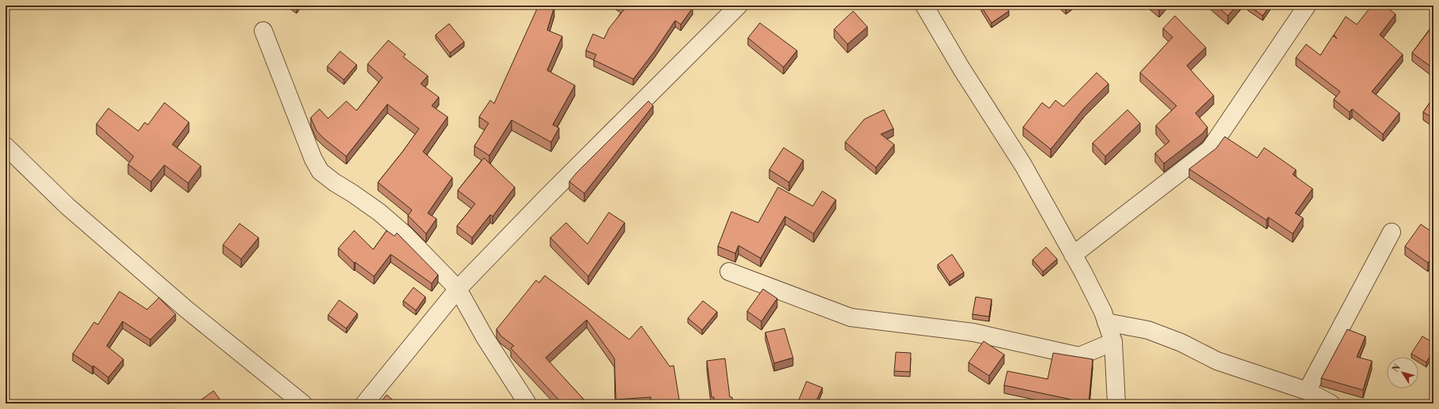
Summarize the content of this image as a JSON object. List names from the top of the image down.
{
  "north": "top left"
}
